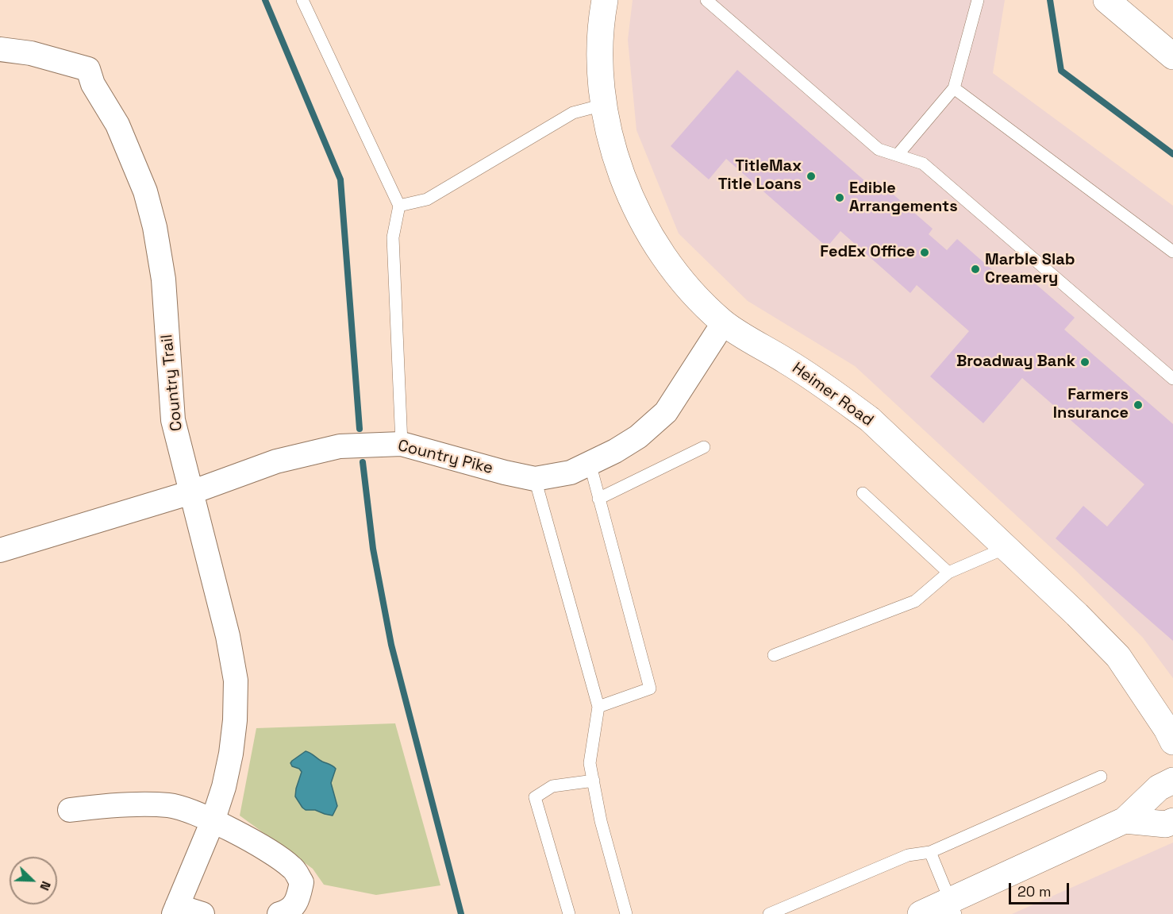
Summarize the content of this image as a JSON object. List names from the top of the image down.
{
  "streets": {
    "street": ["Country Trail", "Heimer Road", "Country Pike"]
  },
  "crossings": [
    ["Country Trail", "Country Pike"],
    ["Heimer Road", "Country Pike"]
  ],
  "places": [
    "TitleMax Title Loans",
    "Edible Arrangements",
    "FedEx Office",
    "Marble Slab Creamery",
    "Broadway Bank",
    "Farmers Insurance"
  ],
  "scale_bar": "20 m",
  "north": "bottom right"
}
